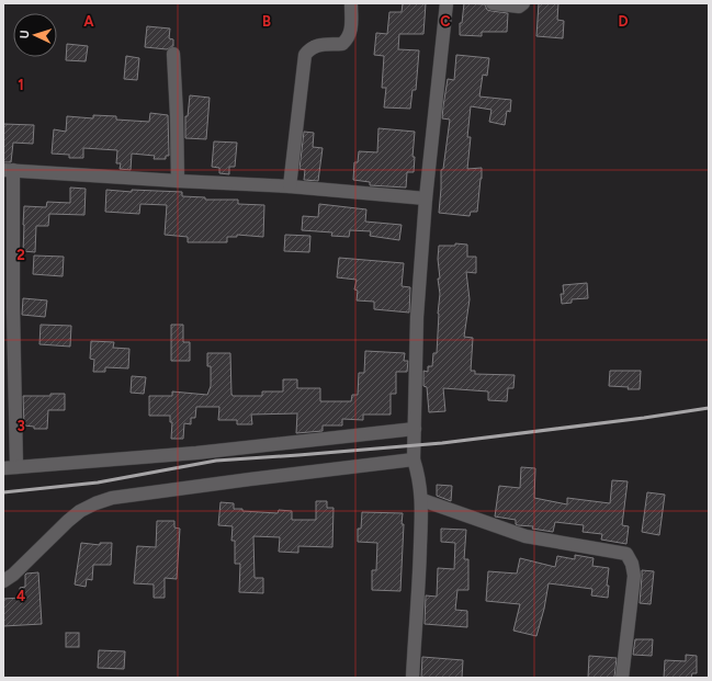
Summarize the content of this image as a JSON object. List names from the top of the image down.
{
  "north": "left",
  "grid": {
    "columns": [
      "A",
      "B",
      "C",
      "D"
    ],
    "rows": [
      "1",
      "2",
      "3",
      "4"
    ]
  }
}
